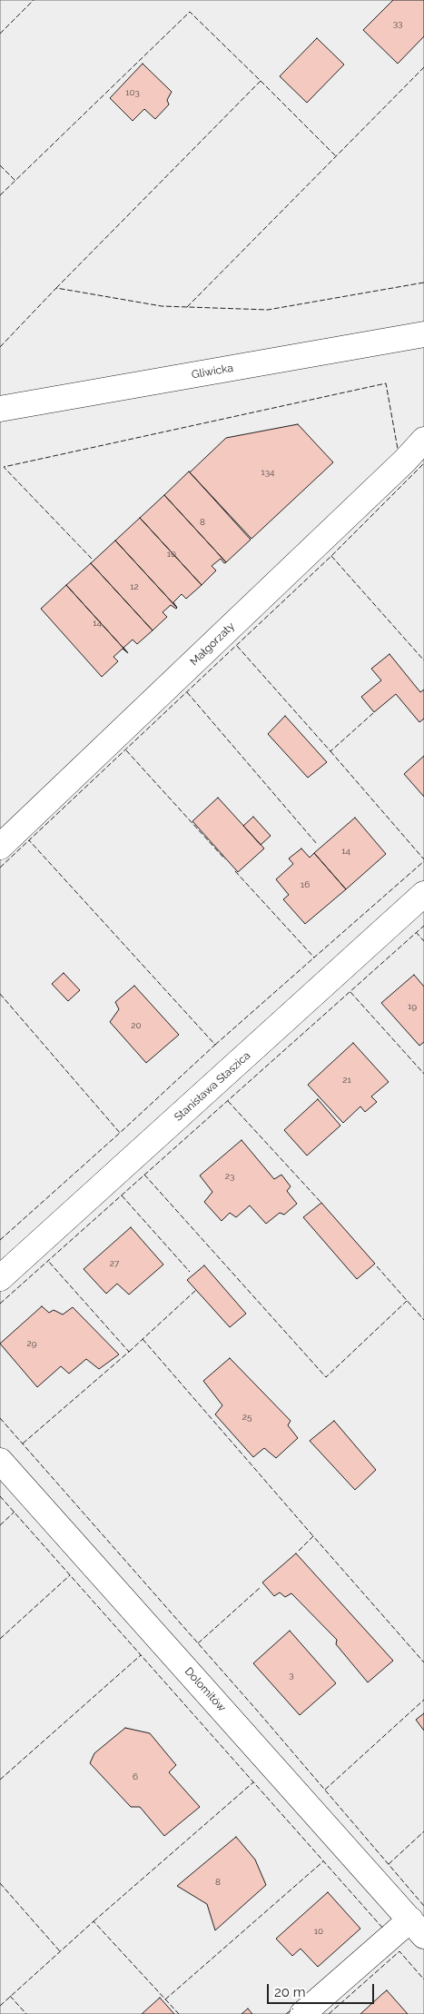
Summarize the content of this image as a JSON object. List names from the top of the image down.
{
  "streets": {
    "street": [
      "Gliwicka",
      "Małgorzaty",
      "Stanisława Staszica",
      "Dolomitów"
    ]
  },
  "house_numbers": [
    "33",
    "103",
    "134",
    "8",
    "10",
    "12",
    "14",
    "14",
    "16",
    "19",
    "20",
    "21",
    "23",
    "27",
    "29",
    "25",
    "3",
    "6",
    "8",
    "10"
  ],
  "scale_bar": "20 m"
}
